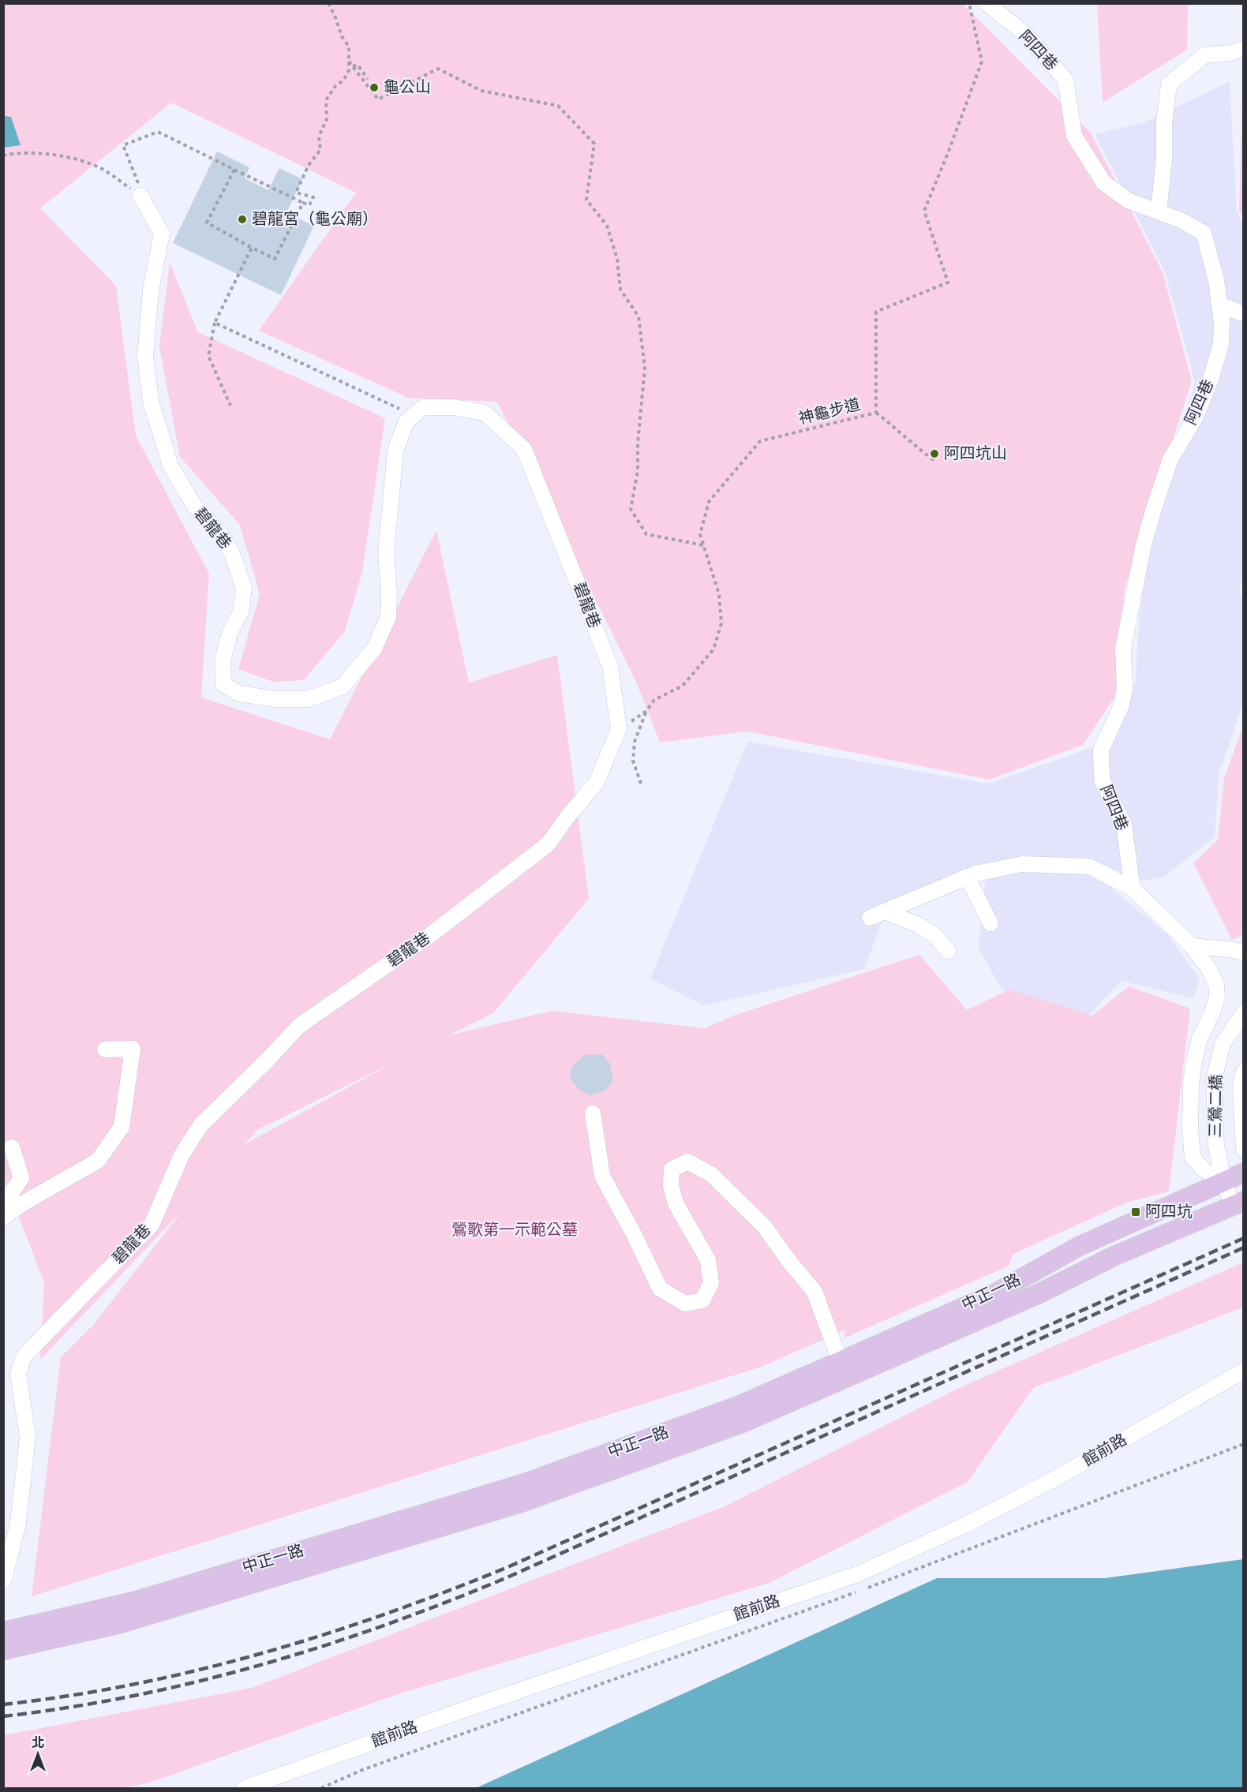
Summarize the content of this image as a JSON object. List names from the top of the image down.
{
  "streets": {
    "main road": ["中正一路"],
    "street": [
      "阿四巷",
      "碧龍巷",
      "三鶯二橋",
      "館前路"
    ],
    "path": ["神龜步道"]
  },
  "crossings": [
    ["神龜步道", "碧龍巷"],
    ["三鶯二橋", "中正一路"]
  ],
  "parks": ["鶯歌第一示範公墓"],
  "places": {
    "other": ["龜公山", "碧龍宮（龜公廟）", "阿四坑山"],
    "transit": ["阿四坑"]
  },
  "north": "top"
}
